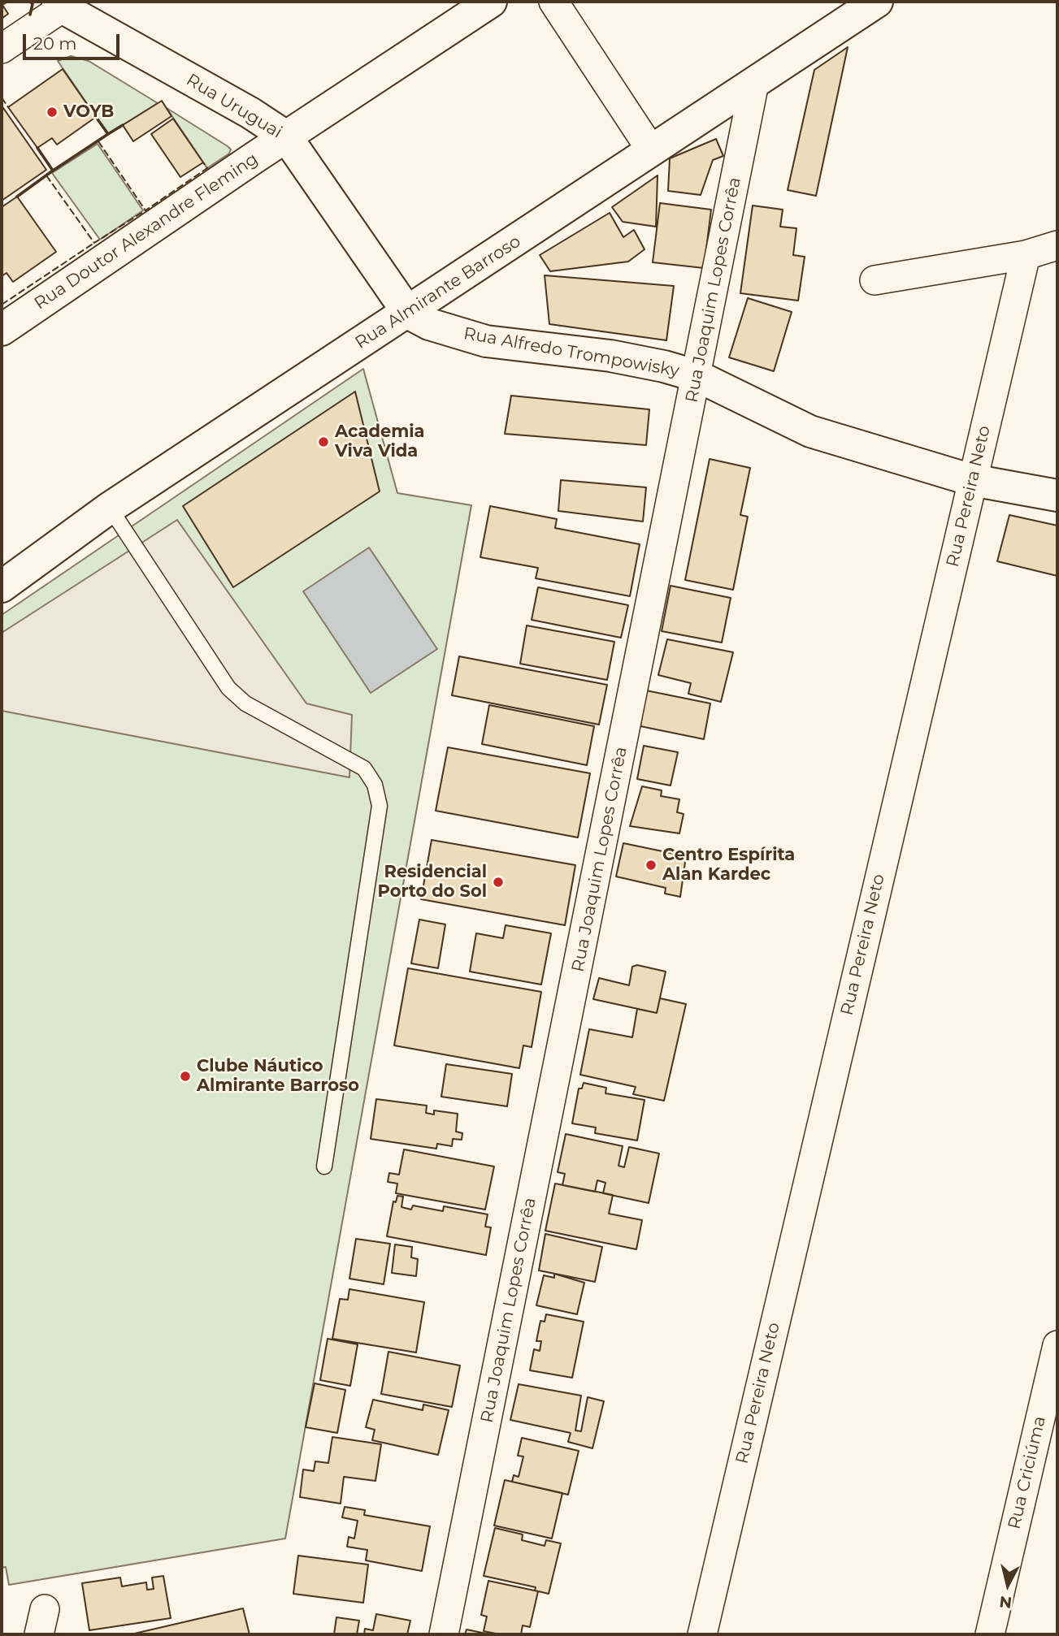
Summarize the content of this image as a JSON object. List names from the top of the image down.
{
  "streets": {
    "street": [
      "Rua Uruguai",
      "Rua Doutor Alexandre Fleming",
      "Rua Joaquim Lopes Corrêa",
      "Rua Almirante Barroso",
      "Rua Alfredo Trompowisky",
      "Rua Pereira Neto",
      "Rua Criciúma"
    ]
  },
  "crossings": [
    ["Rua Uruguai", "Rua Doutor Alexandre Fleming"],
    ["Rua Uruguai", "Rua Almirante Barroso"],
    ["Rua Uruguai", "Rua Alfredo Trompowisky"],
    ["Rua Joaquim Lopes Corrêa", "Rua Almirante Barroso"],
    ["Rua Joaquim Lopes Corrêa", "Rua Alfredo Trompowisky"],
    ["Rua Almirante Barroso", "Rua Alfredo Trompowisky"],
    ["Rua Alfredo Trompowisky", "Rua Pereira Neto"]
  ],
  "places": [
    "VOYB",
    "Academia Viva Vida",
    "Centro Espírita Alan Kardec",
    "Residencial Porto do Sol",
    "Clube Náutico Almirante Barroso"
  ],
  "scale_bar": "20 m",
  "north": "bottom"
}
